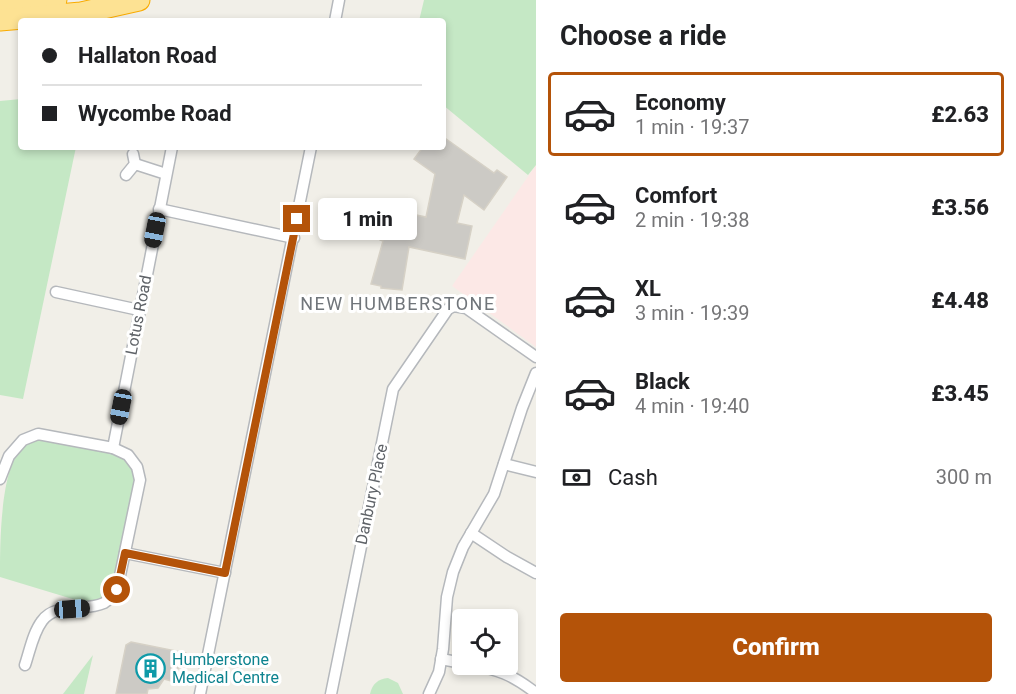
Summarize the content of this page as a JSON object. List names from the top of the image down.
{
  "streets": {
    "street": ["Lotus Road", "Danbury Place"]
  },
  "districts": ["NEW HUMBERSTONE"],
  "places": {
    "building": ["Humberstone Medical Centre"]
  },
  "page": {
    "heading": "Choose a ride",
    "banner": ["Hallaton Road", "Wycombe Road"],
    "list": [
      {
        "name": "Economy",
        "note": "1 min · 19:37",
        "value": "£2.63"
      },
      {
        "name": "Comfort",
        "note": "2 min · 19:38",
        "value": "£3.56"
      },
      {
        "name": "XL",
        "note": "3 min · 19:39",
        "value": "£4.48"
      },
      {
        "name": "Black",
        "note": "4 min · 19:40",
        "value": "£3.45"
      }
    ],
    "bubble": "1 min",
    "pay": ["Cash", "300 m"],
    "buttons": "Confirm"
  }
}
